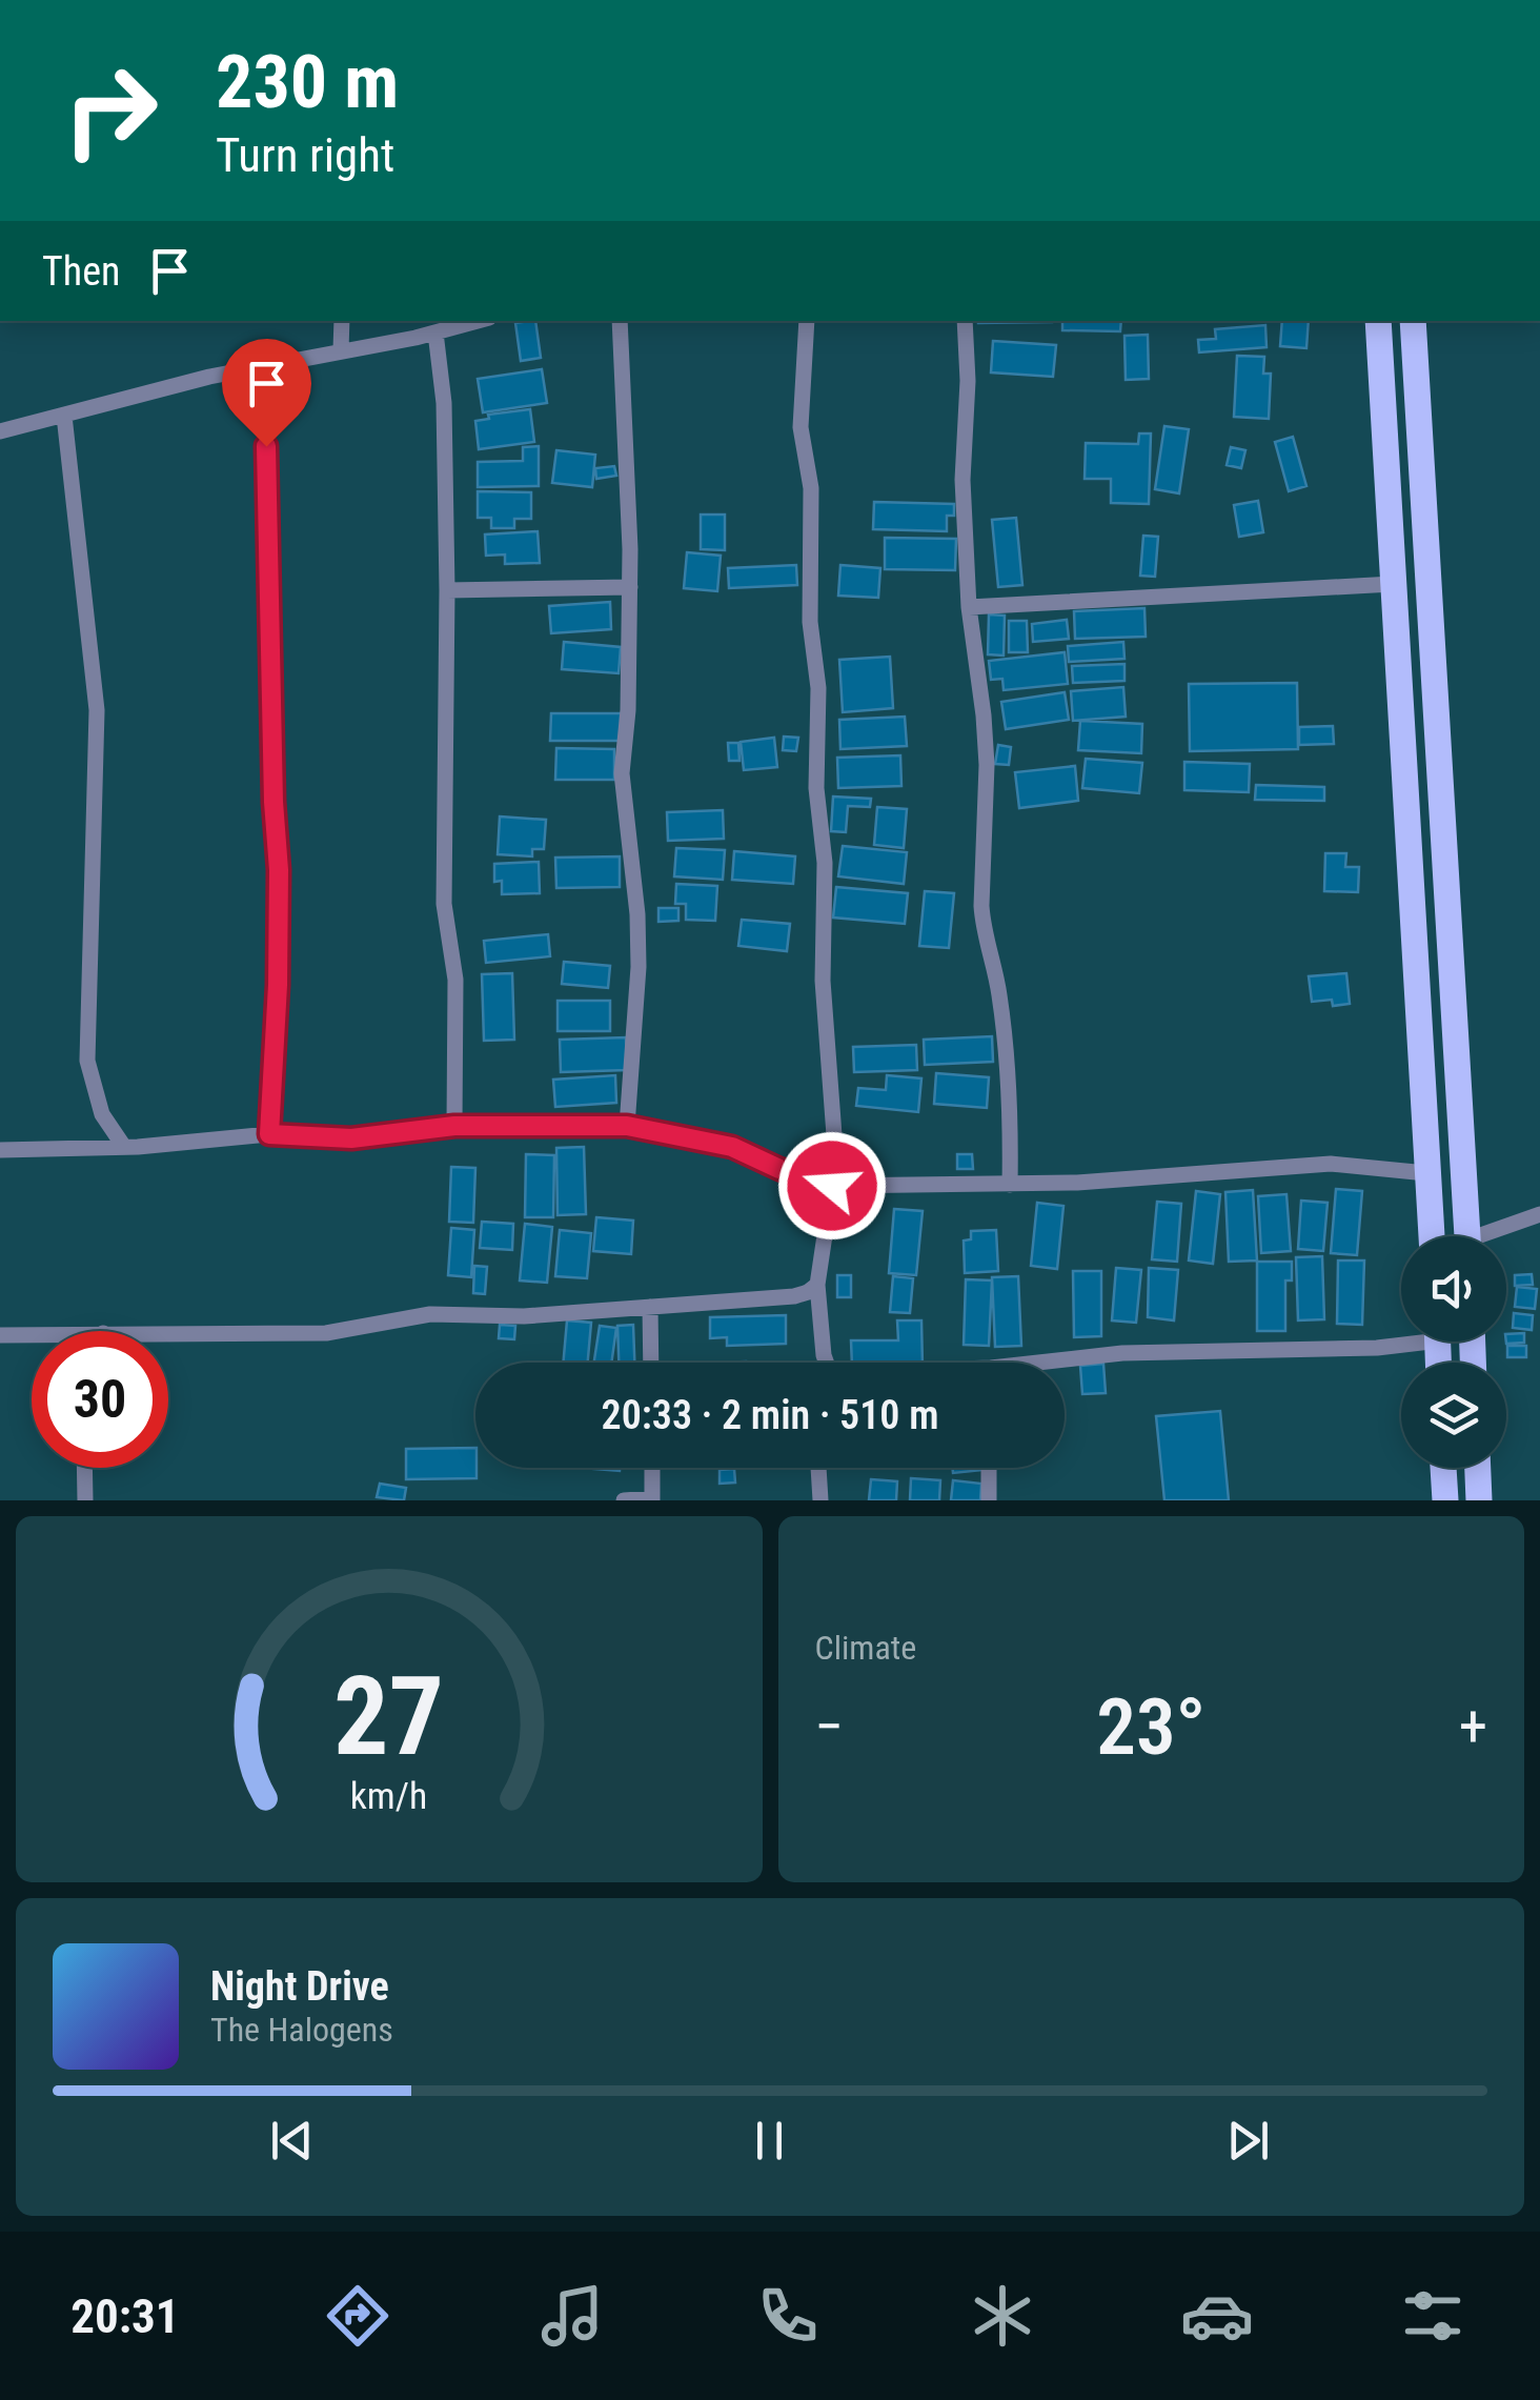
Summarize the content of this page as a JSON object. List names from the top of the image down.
{
  "page": {
    "turn": ["230 m", "Turn right"],
    "then": "Then",
    "limit": "30",
    "trip": "20:33 · 2 min · 510 m",
    "tile": "Climate",
    "heat": ["−", "23°", "+"],
    "song": ["Night Drive", "The Halogens"],
    "tabs": "20:31",
    "gauge": ["27", "km/h"]
  }
}
